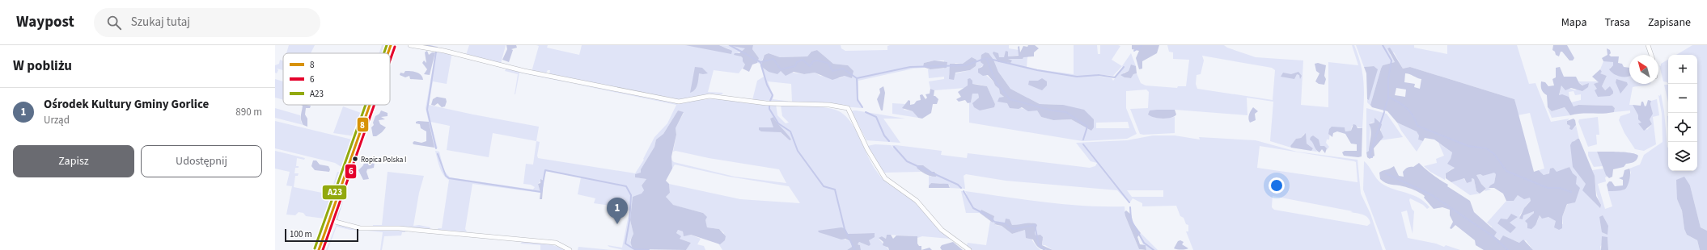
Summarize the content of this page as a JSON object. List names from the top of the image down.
{
  "places": ["Ropica Polska I"],
  "lines": ["transit line 8", "transit line A23", "transit line 6"],
  "legend": ["8", "6", "A23"],
  "scale_bar": "100 m",
  "north": "top left",
  "page": {
    "header": "Waypost",
    "search": "Szukaj tutaj",
    "nav": ["Mapa", "Trasa", "Zapisane"],
    "heading": "W pobliżu",
    "map_buttons": ["+", "−"],
    "list": [
      {
        "mark": "1",
        "name": "Ośrodek Kultury Gminy Gorlice",
        "note": "Urząd",
        "value": "890 m"
      }
    ],
    "buttons": ["Zapisz", "Udostępnij"],
    "pins": "1",
    "scale": "100 m"
  }
}
